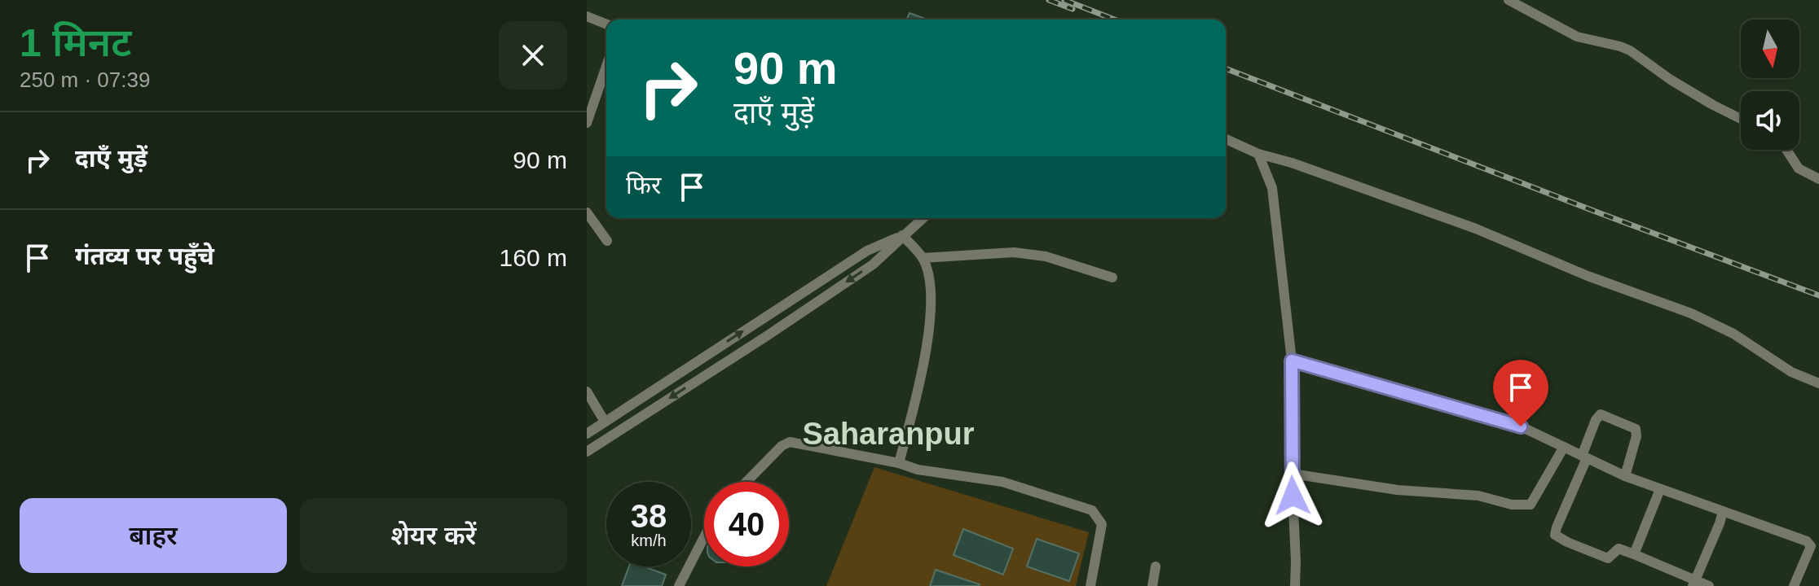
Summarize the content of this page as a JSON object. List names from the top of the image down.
{
  "districts": ["Saharanpur"],
  "north": "bottom",
  "page": {
    "heading": ["1 मिनट", "250 m · 07:39"],
    "turn": ["90 m", "दाएँ मुड़ें"],
    "list": [
      {
        "name": "दाएँ मुड़ें",
        "value": "90 m"
      },
      {
        "name": "गंतव्य पर पहुँचे",
        "value": "160 m"
      }
    ],
    "then": "फिर",
    "speed": "38 km/h",
    "limit": "40",
    "buttons": ["बाहर", "शेयर करें"]
  }
}
